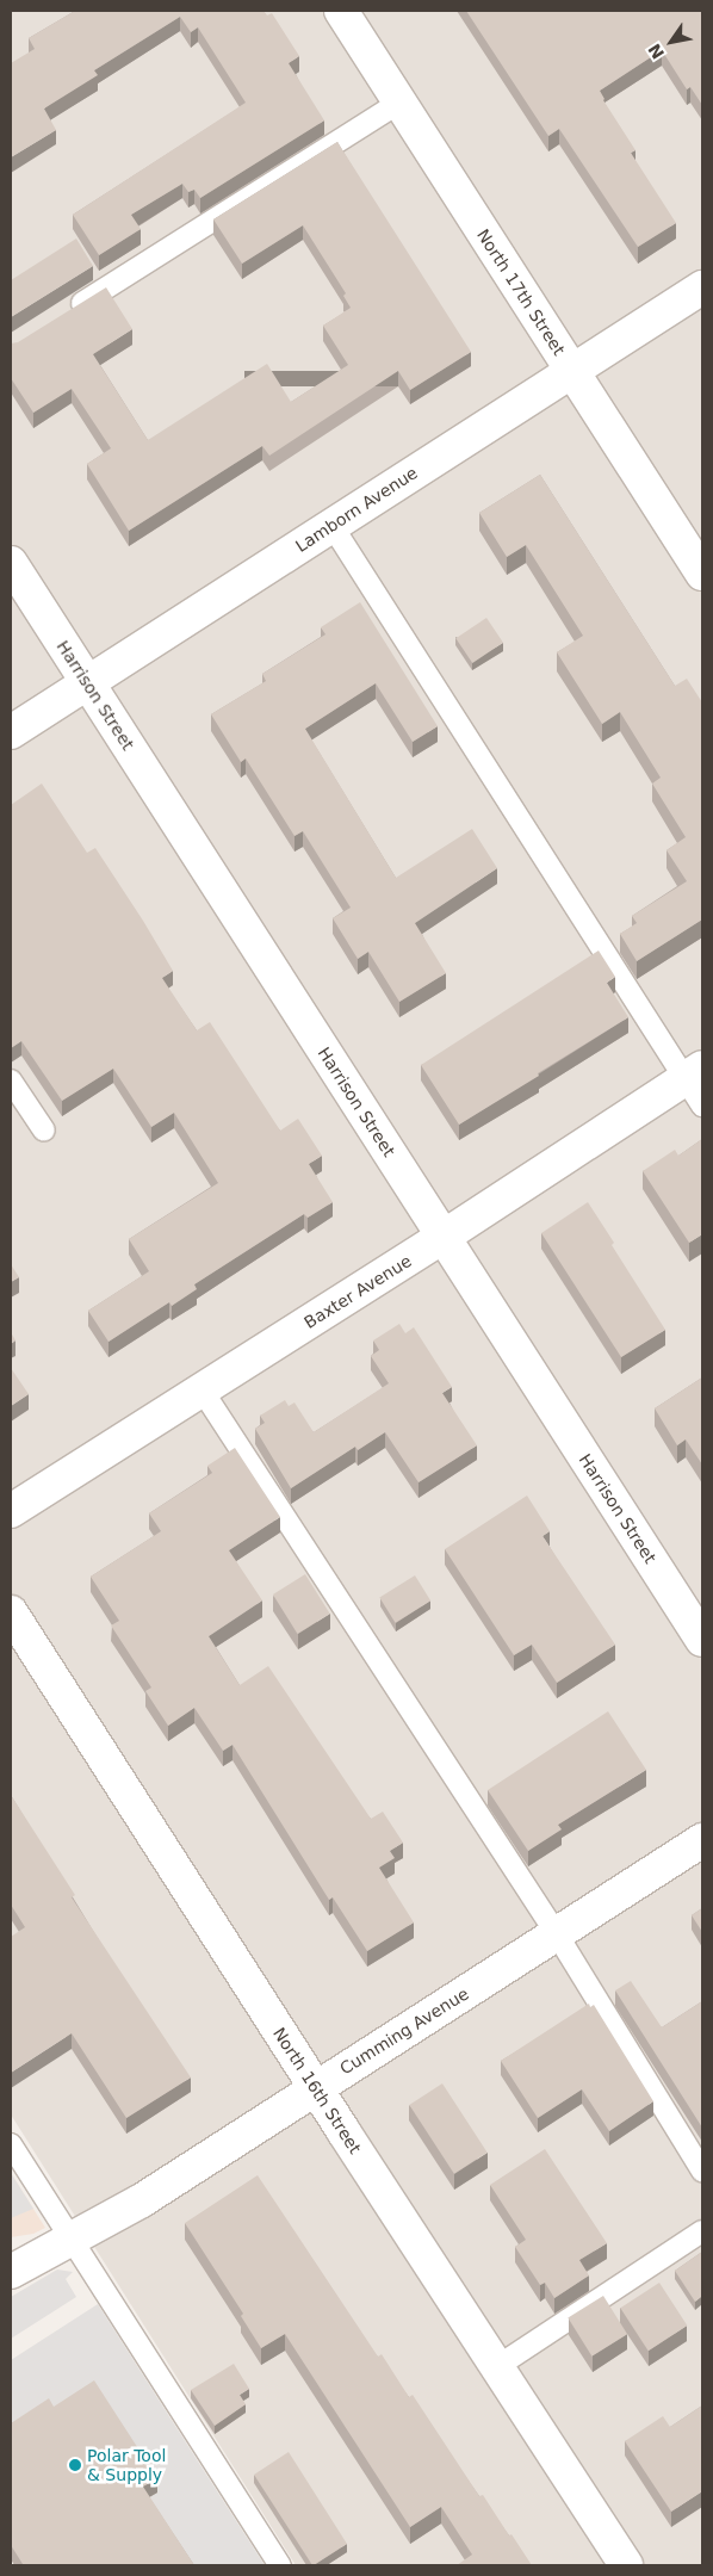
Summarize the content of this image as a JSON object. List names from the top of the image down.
{
  "streets": {
    "street": [
      "North 17th Street",
      "Lamborn Avenue",
      "Harrison Street",
      "Baxter Avenue",
      "Cumming Avenue",
      "North 16th Street"
    ]
  },
  "crossings": [
    ["North 17th Street", "Lamborn Avenue"],
    ["Lamborn Avenue", "Harrison Street"],
    ["Harrison Street", "Baxter Avenue"],
    ["Cumming Avenue", "North 16th Street"]
  ],
  "places": ["Polar Tool & Supply"],
  "north": "bottom left"
}
